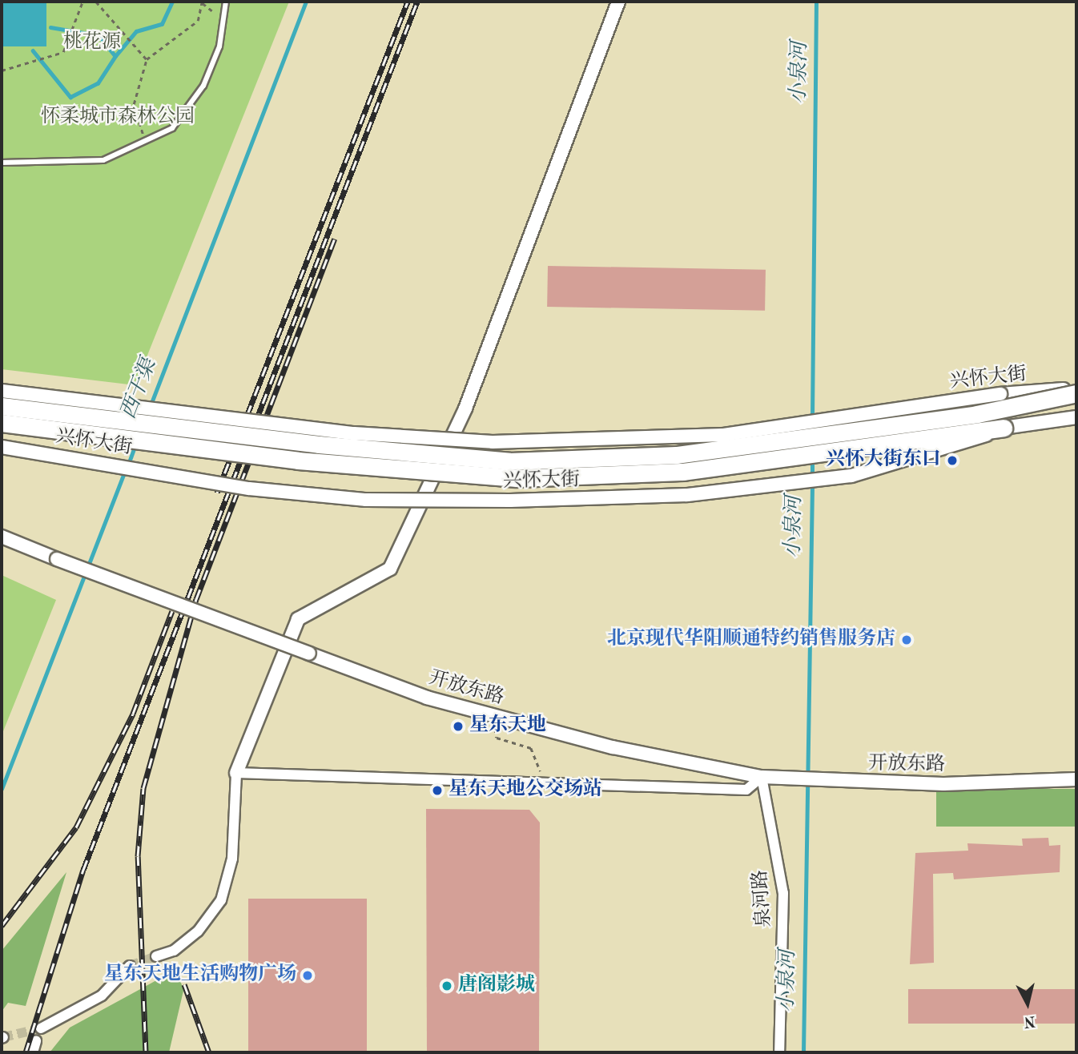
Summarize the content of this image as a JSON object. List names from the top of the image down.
{
  "streets": {
    "main road": ["兴怀大街", "开放东路"],
    "street": ["泉河路"]
  },
  "crossings": [
    ["开放东路", "泉河路"]
  ],
  "water": ["小泉河", "西干渠"],
  "parks": ["桃花源", "怀柔城市森林公园"],
  "places": [
    "兴怀大街东口",
    "北京现代华阳顺通特约销售服务店",
    "星东天地",
    "星东天地公交场站",
    "星东天地生活购物广场",
    "唐阁影城"
  ],
  "north": "bottom"
}
